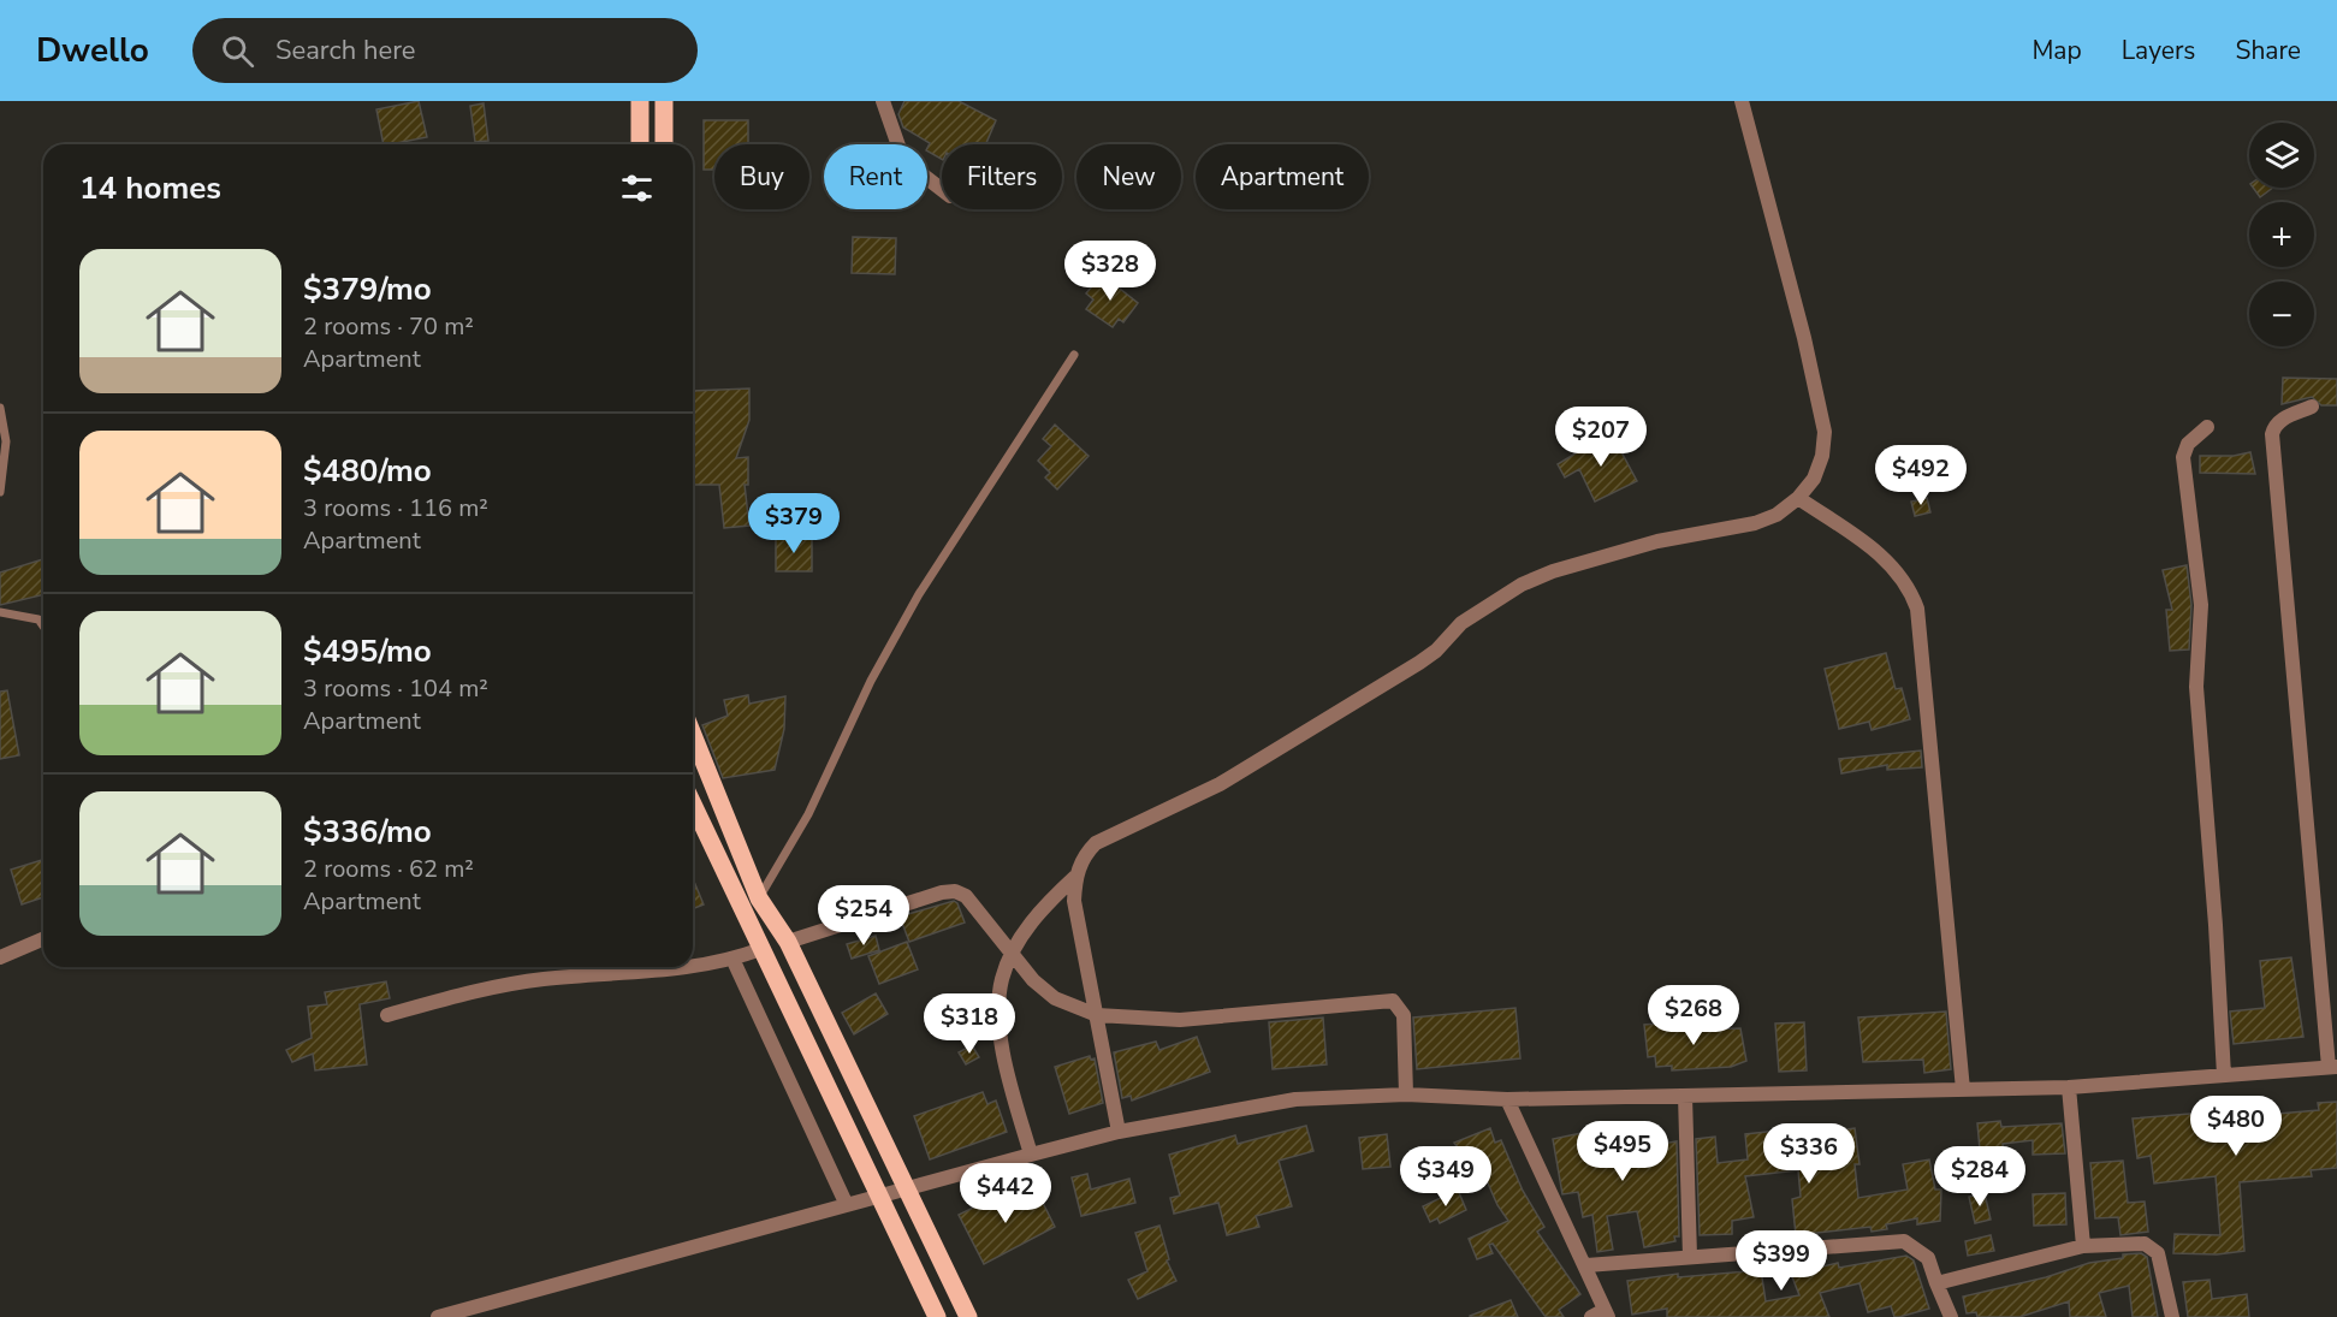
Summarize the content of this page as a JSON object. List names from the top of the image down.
{
  "page": {
    "header": "Dwello",
    "search": "Search here",
    "nav": ["Map", "Layers", "Share"],
    "map_buttons": ["+", "−"],
    "chip": [
      "Buy",
      "Rent",
      "Filters",
      "New",
      "Apartment"
    ],
    "heading": "14 homes",
    "list": [
      {
        "name": "$379/mo",
        "note": "2 rooms · 70 m² · Apartment"
      },
      {
        "name": "$480/mo",
        "note": "3 rooms · 116 m² · Apartment"
      },
      {
        "name": "$495/mo",
        "note": "3 rooms · 104 m² · Apartment"
      },
      {
        "name": "$336/mo",
        "note": "2 rooms · 62 m² · Apartment"
      }
    ],
    "price": [
      "$328",
      "$207",
      "$492",
      "$379",
      "$254",
      "$268",
      "$318",
      "$480",
      "$495",
      "$336",
      "$349",
      "$284",
      "$442",
      "$399"
    ]
  }
}
